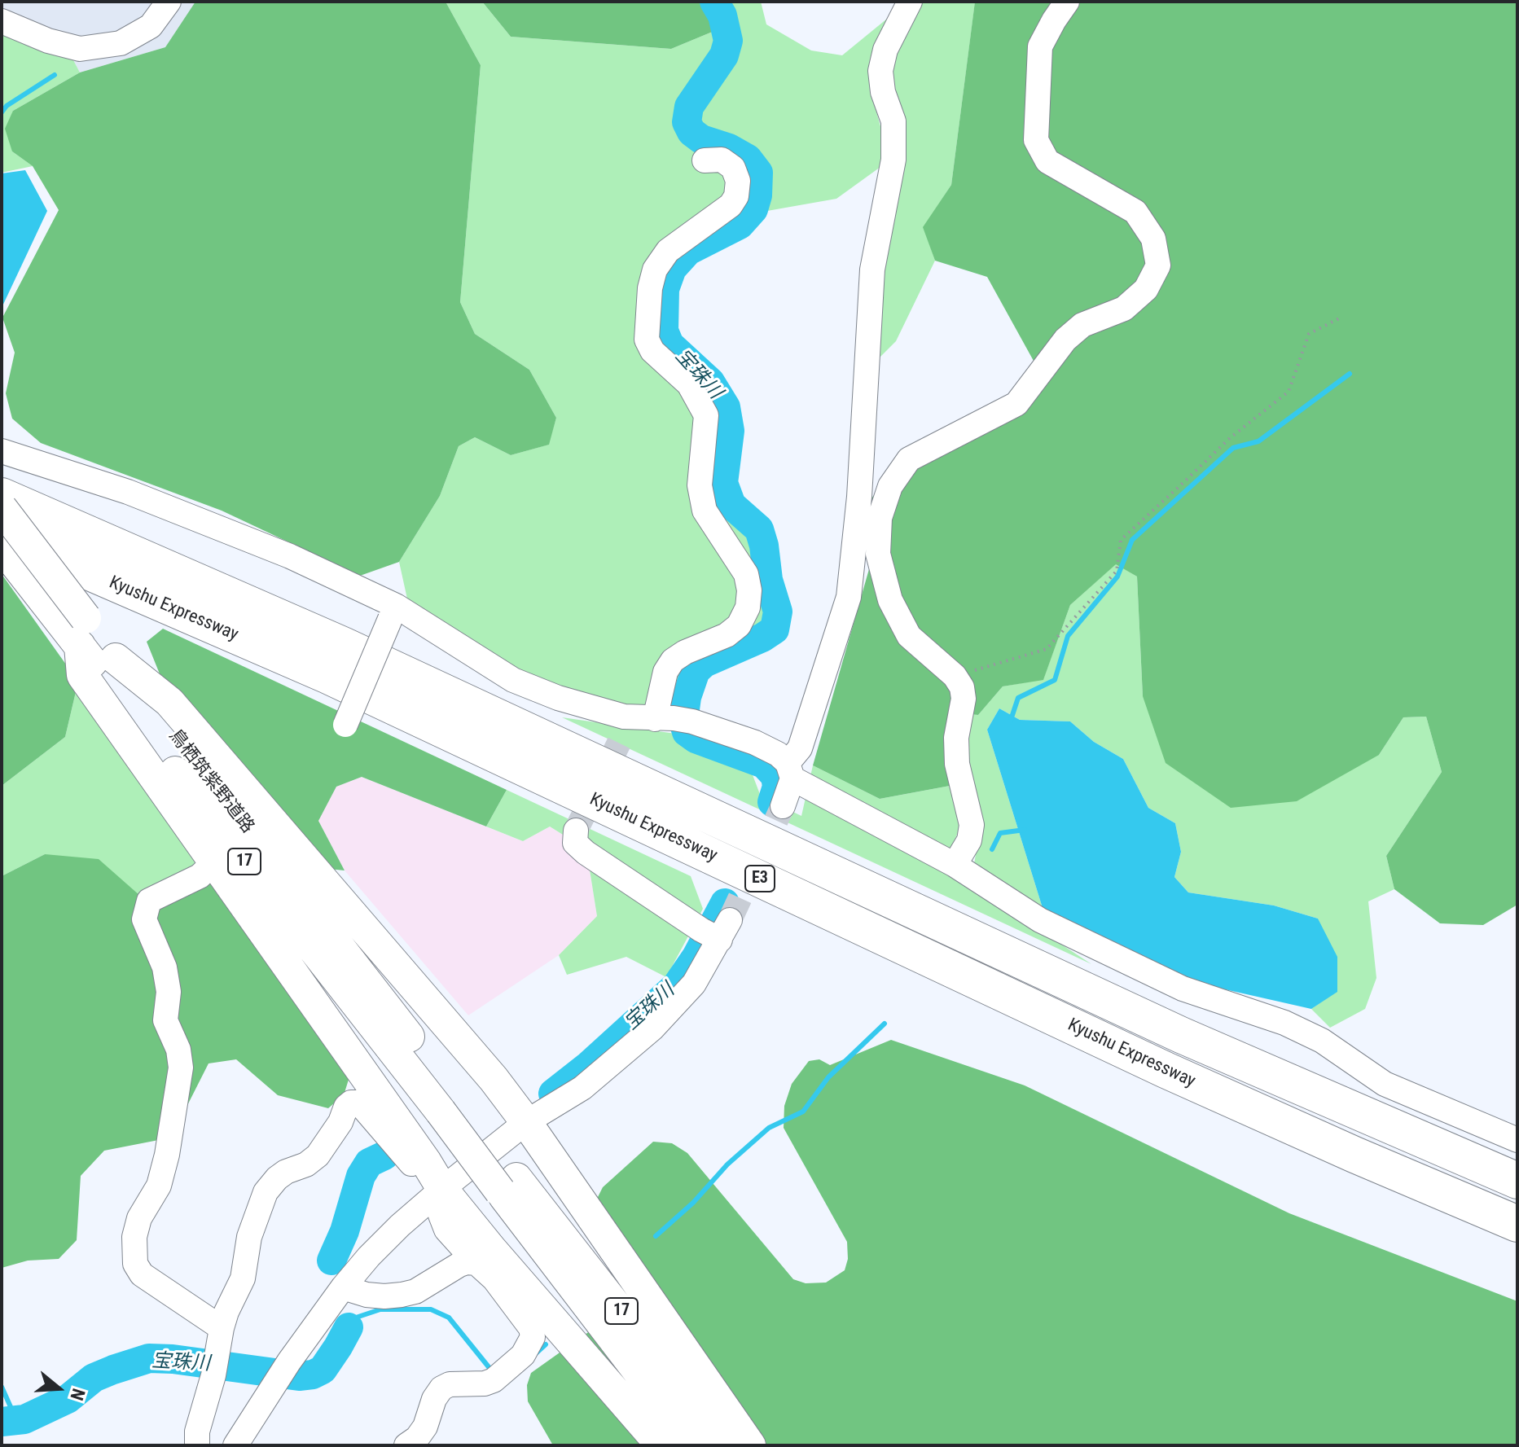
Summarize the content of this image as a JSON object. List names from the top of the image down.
{
  "streets": {
    "highway": ["Kyushu Expressway", "E3"],
    "main road": ["鳥栖筑紫野道路", "17"]
  },
  "crossings": [
    ["鳥栖筑紫野道路", "17"]
  ],
  "water": ["宝珠川"],
  "north": "right"
}
